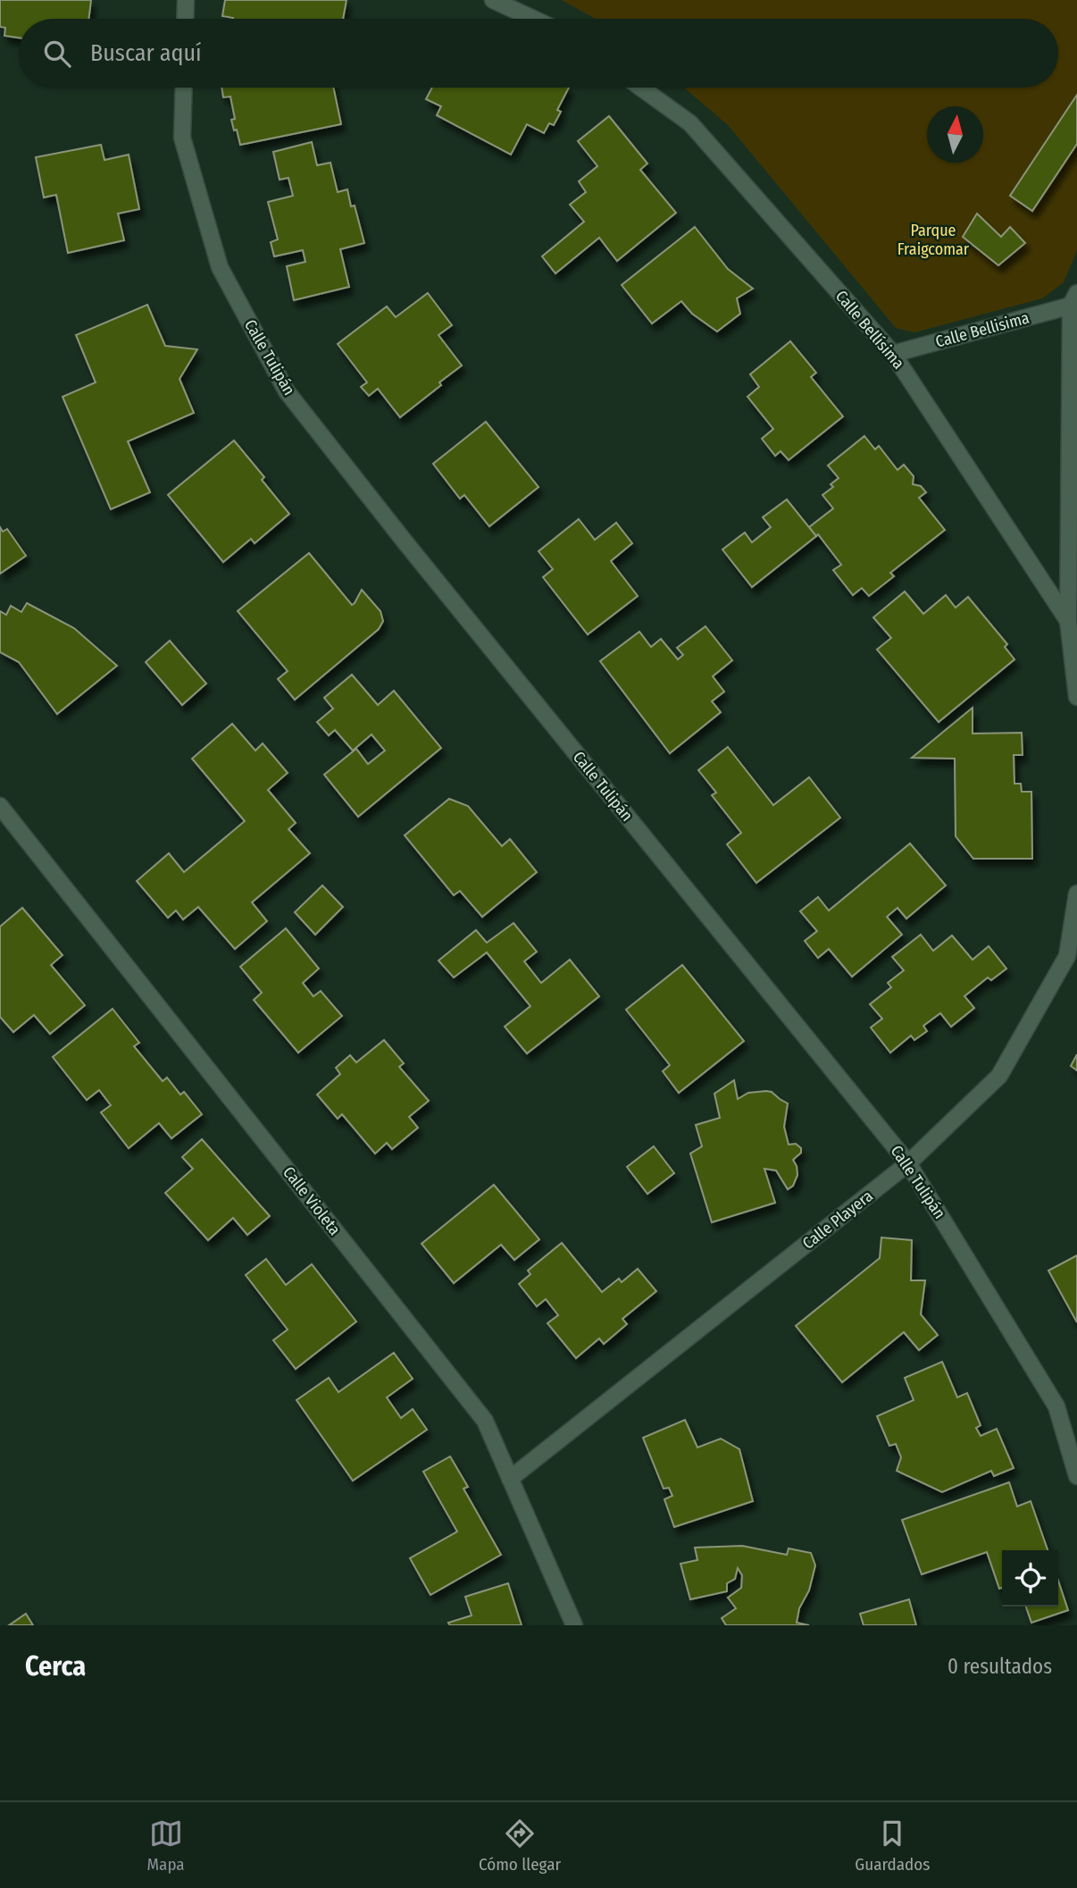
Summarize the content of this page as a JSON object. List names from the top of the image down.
{
  "streets": {
    "street": [
      "Calle Bellísima",
      "Calle Bellisima",
      "Calle Tulipán",
      "Calle Violeta",
      "Calle Playera"
    ]
  },
  "crossings": [
    ["Calle Bellísima", "Calle Bellisima"],
    ["Calle Tulipán", "Calle Playera"],
    ["Calle Violeta", "Calle Playera"]
  ],
  "parks": ["Parque Fraigcomar"],
  "north": "top",
  "page": {
    "search": "Buscar aquí",
    "heading": ["Cerca", "0 resultados"],
    "nav": ["Mapa", "Cómo llegar", "Guardados"]
  }
}
